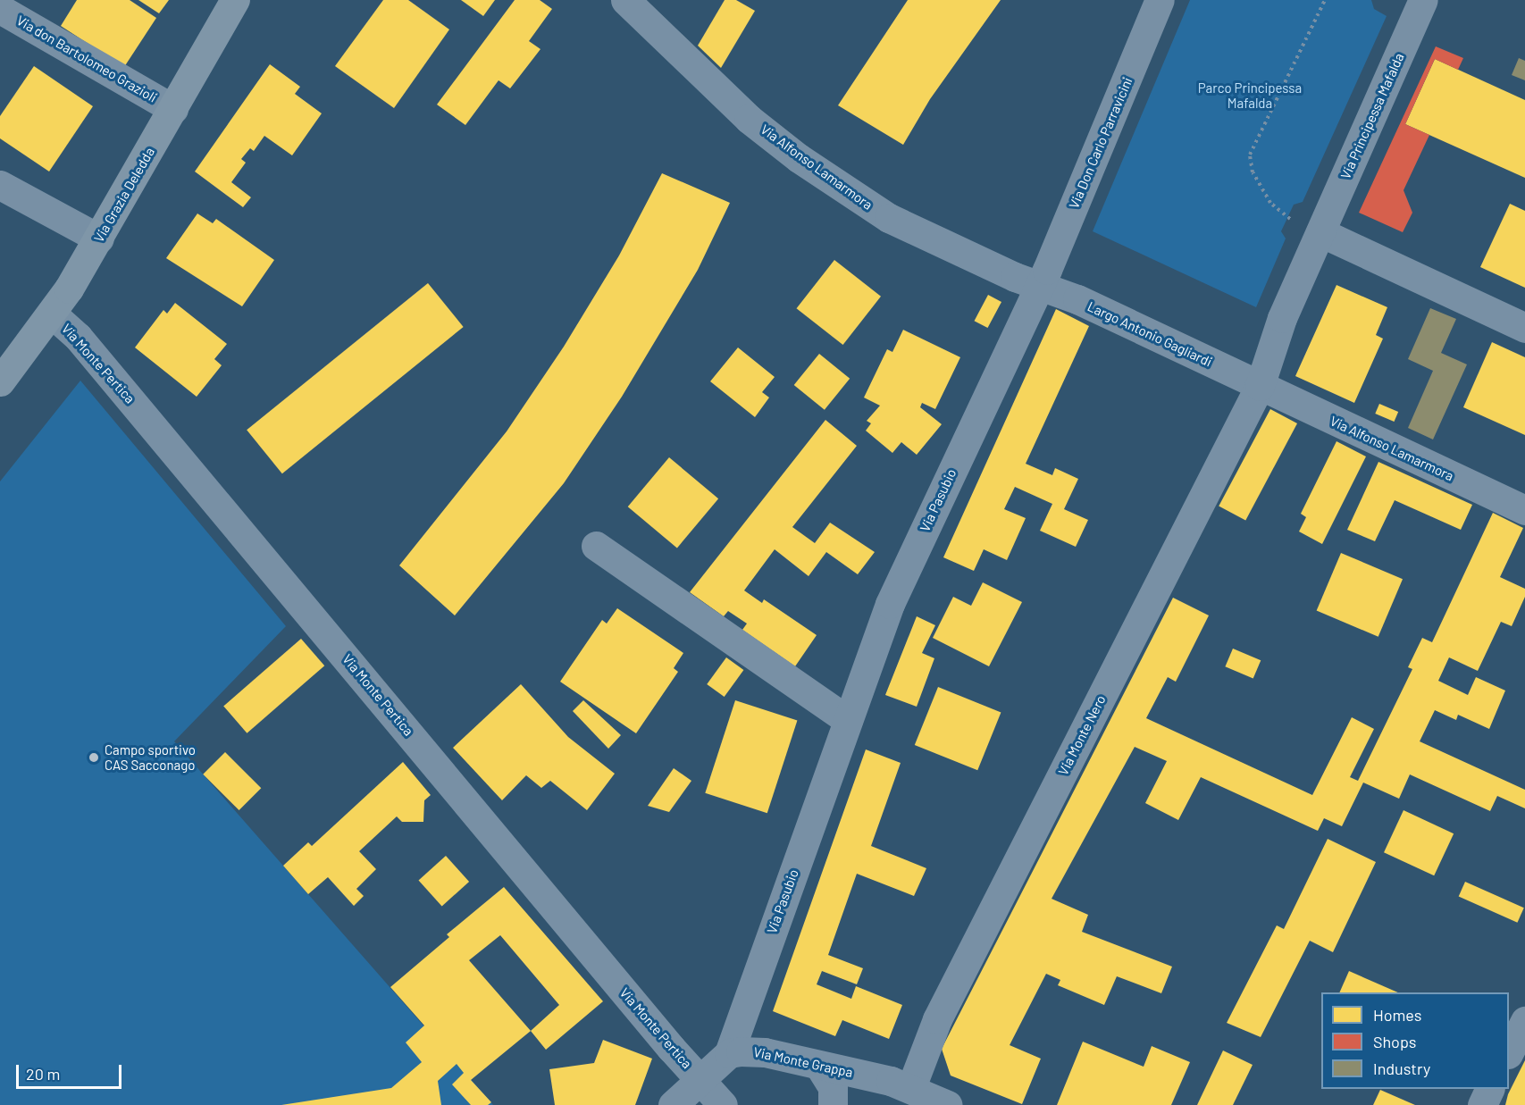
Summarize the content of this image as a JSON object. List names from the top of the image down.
{
  "streets": {
    "main road": ["Via Grazia Deledda"],
    "street": [
      "Via don Bartolomeo Grazioli",
      "Via Principessa Mafalda",
      "Via Don Carlo Parravicini",
      "Via Alfonso Lamarmora",
      "Largo Antonio Gagliardi",
      "Via Monte Pertica",
      "Via Pasubio",
      "Via Monte Nero",
      "Via Monte Grappa"
    ]
  },
  "crossings": [
    ["Via don Bartolomeo Grazioli", "Via Grazia Deledda"],
    ["Via Principessa Mafalda", "Via Alfonso Lamarmora"],
    ["Via Principessa Mafalda", "Largo Antonio Gagliardi"],
    ["Via Principessa Mafalda", "Via Monte Nero"],
    ["Via Don Carlo Parravicini", "Via Alfonso Lamarmora"],
    ["Via Don Carlo Parravicini", "Largo Antonio Gagliardi"],
    ["Via Don Carlo Parravicini", "Via Pasubio"],
    ["Via Alfonso Lamarmora", "Largo Antonio Gagliardi"],
    ["Via Alfonso Lamarmora", "Via Pasubio"],
    ["Via Alfonso Lamarmora", "Via Monte Nero"],
    ["Via Grazia Deledda", "Via Monte Pertica"],
    ["Largo Antonio Gagliardi", "Via Pasubio"],
    ["Largo Antonio Gagliardi", "Via Monte Nero"],
    ["Via Pasubio", "Via Monte Grappa"],
    ["Via Monte Nero", "Via Monte Grappa"]
  ],
  "parks": ["Parco Principessa Mafalda"],
  "places": ["Campo sportivo CAS Sacconago"],
  "legend": ["Homes", "Shops", "Industry"],
  "scale_bar": "20 m"
}
